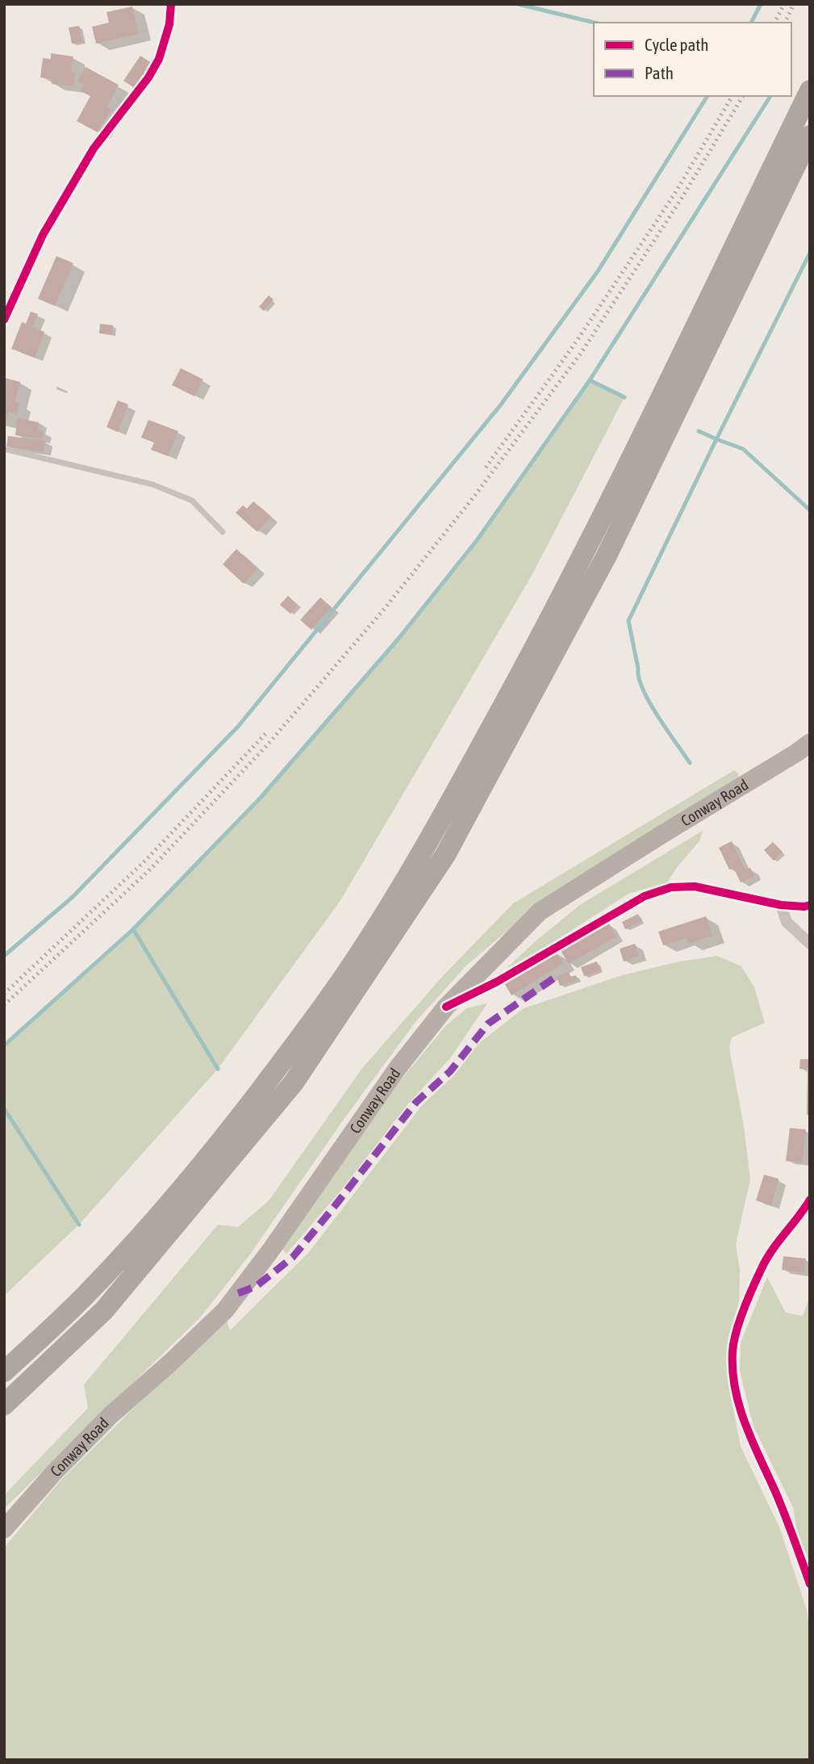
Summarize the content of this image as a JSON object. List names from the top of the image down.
{
  "streets": {
    "main road": ["Conway Road"]
  },
  "legend": ["Cycle path", "Path"]
}
